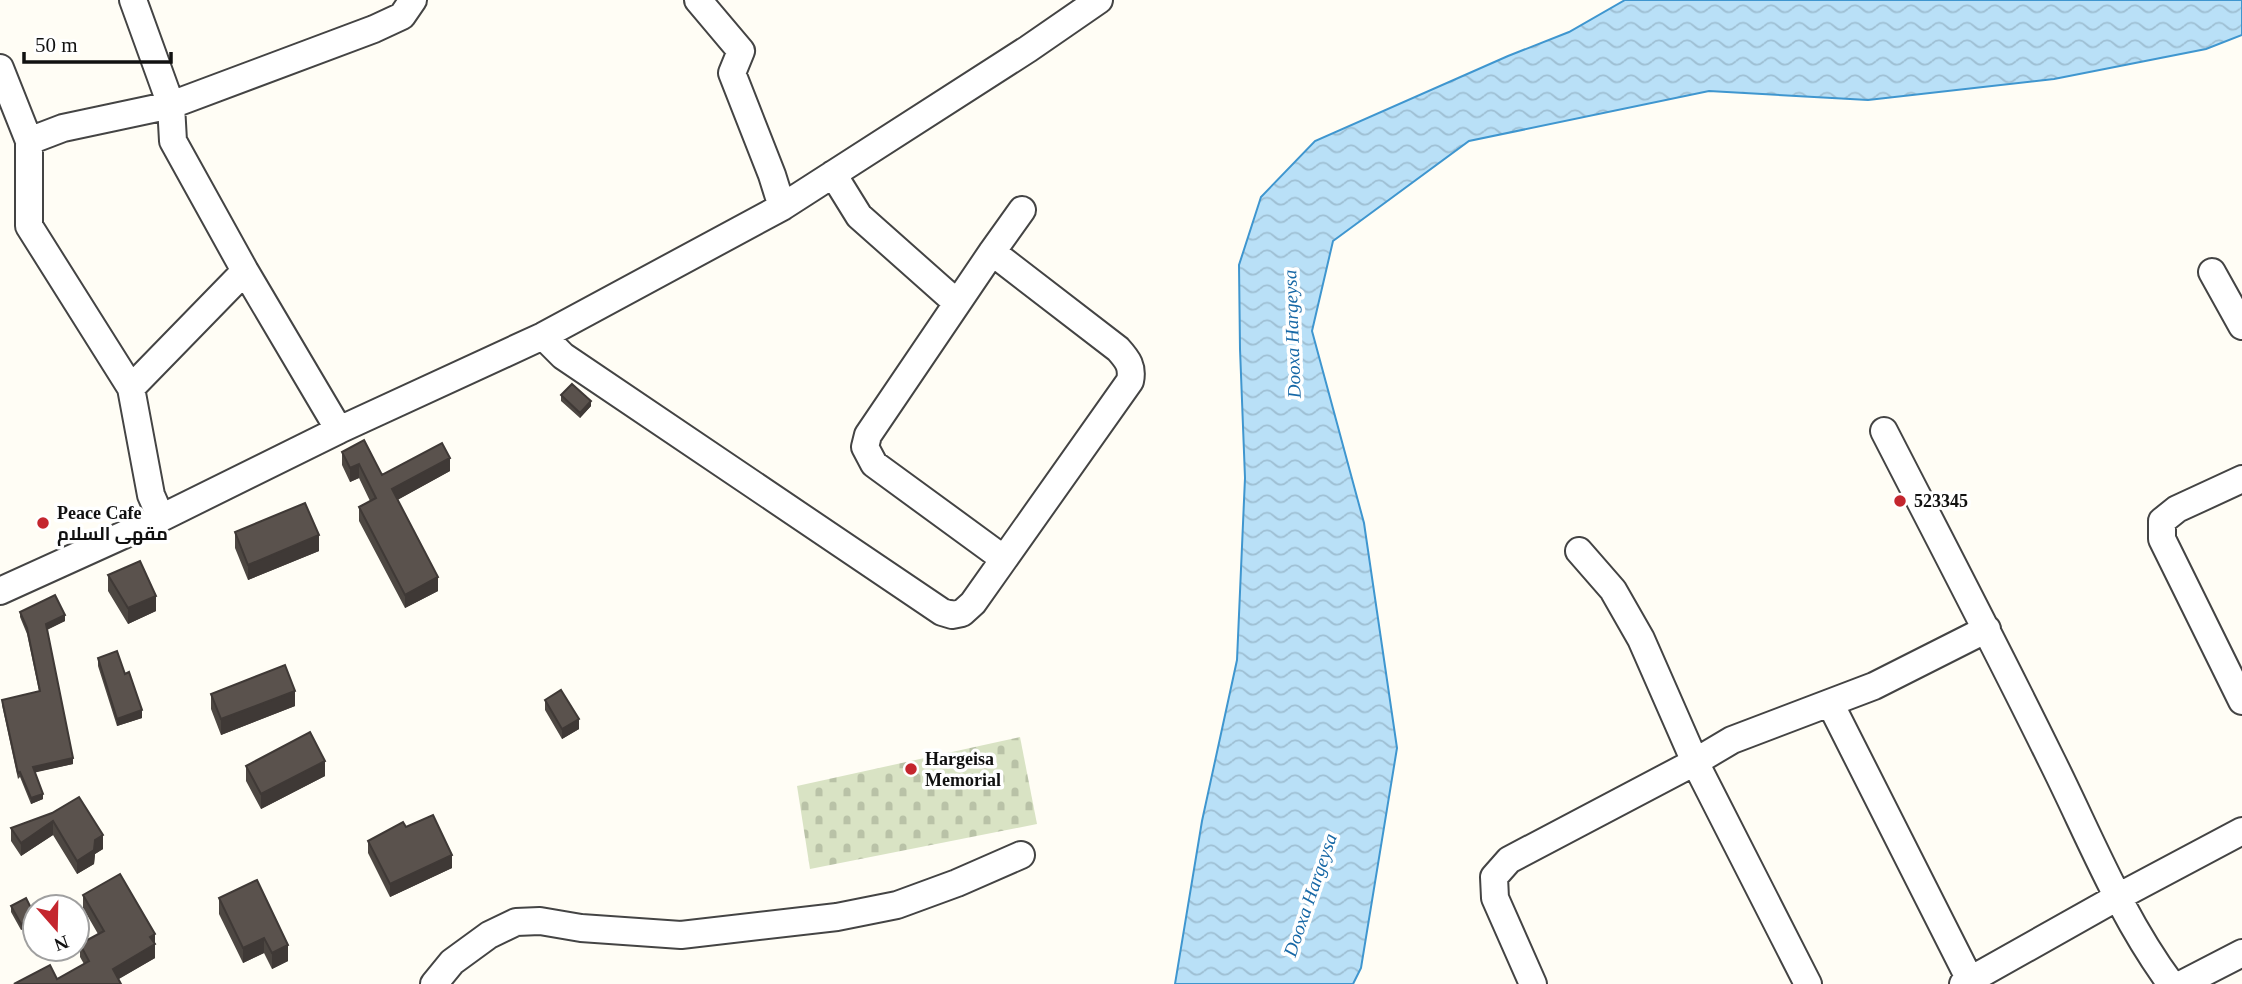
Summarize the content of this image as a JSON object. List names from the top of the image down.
{
  "water": ["Dooxa Hargeysa"],
  "places": ["523345", "Peace Cafe مقهى السلام", "Hargeisa Memorial"],
  "scale_bar": "50 m",
  "north": "bottom"
}
